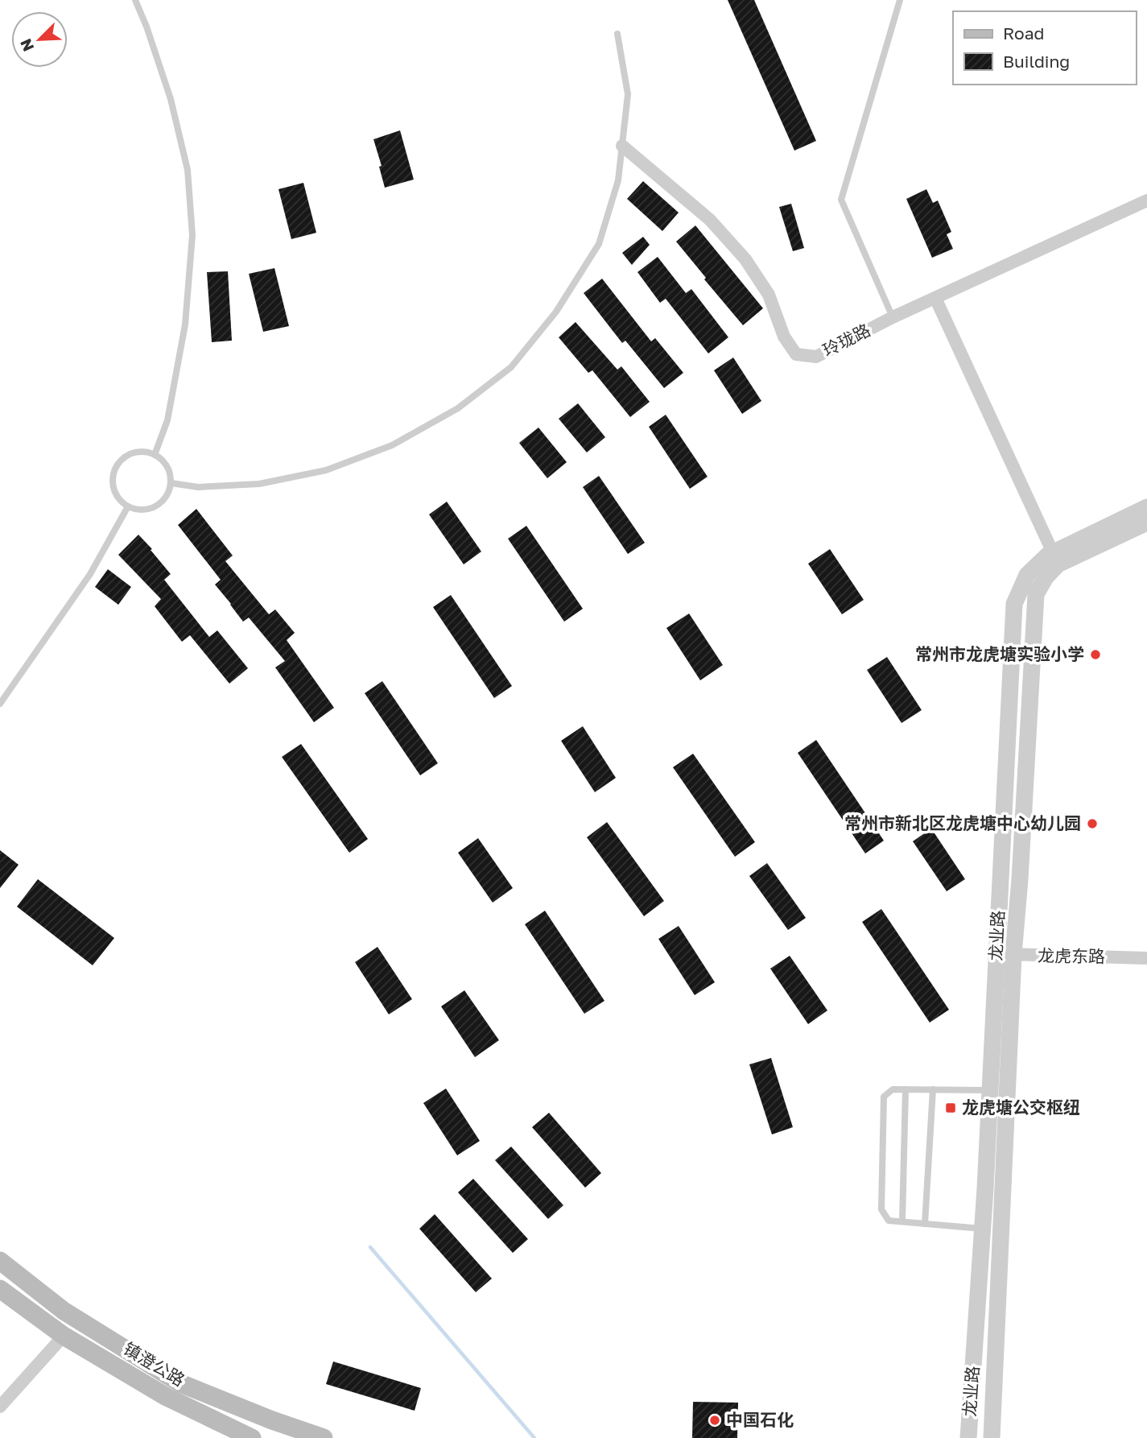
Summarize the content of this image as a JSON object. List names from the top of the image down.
{
  "streets": {
    "main road": ["镇澄公路"],
    "street": ["玲珑路", "龙业路", "龙虎东路"]
  },
  "crossings": [
    ["龙业路", "龙虎东路"]
  ],
  "places": {
    "other": ["常州市龙虎塘实验小学", "常州市新北区龙虎塘中心幼儿园", "中国石化"],
    "transit": ["龙虎塘公交枢纽"]
  },
  "legend": ["Road", "Building"],
  "north": "bottom left"
}
